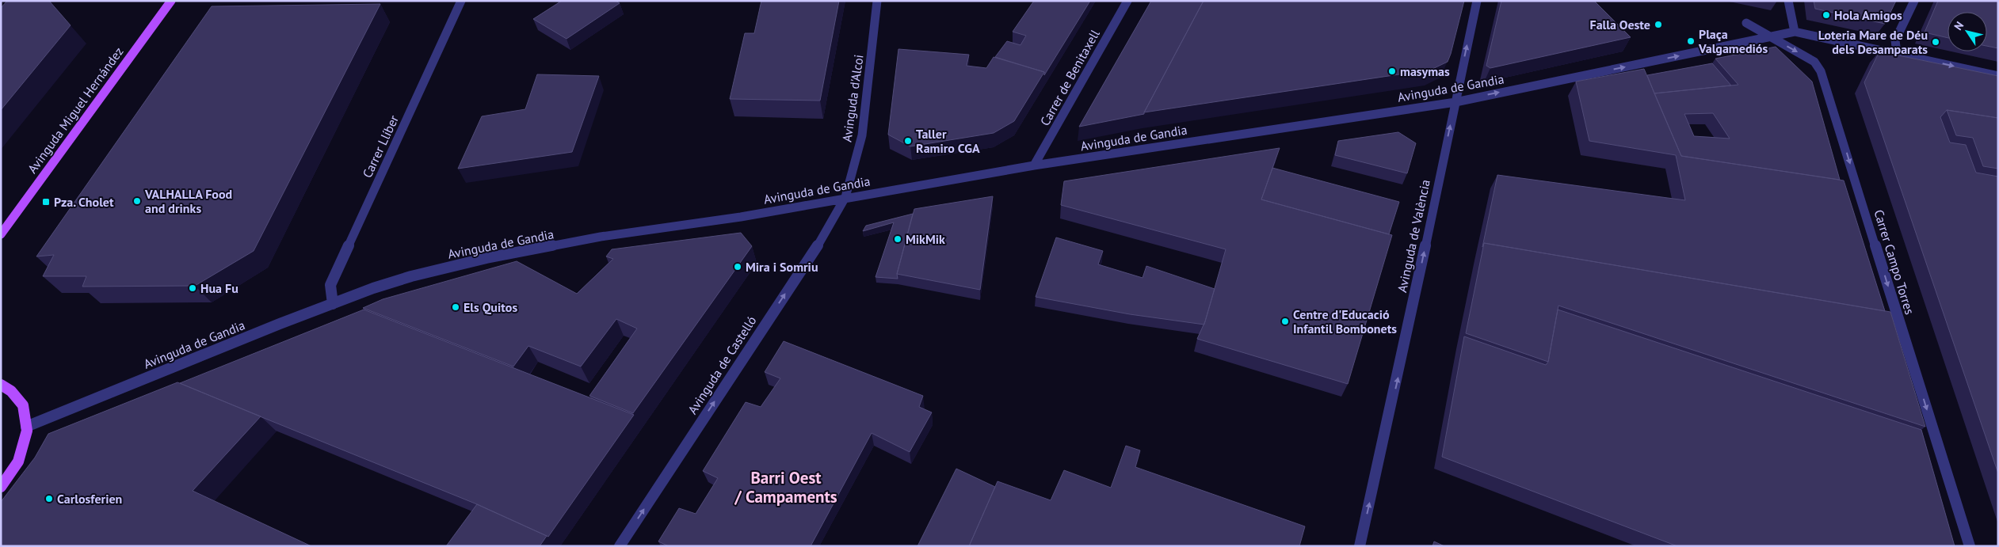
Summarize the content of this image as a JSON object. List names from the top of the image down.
{
  "streets": {
    "main road": ["Avinguda Miguel Hernández"],
    "street": [
      "Carrer de Benitaxell",
      "Avinguda de Gandia",
      "Avinguda d'Alcoi",
      "Carrer Llíber",
      "Avinguda de València",
      "Carrer Campo Torres",
      "Avinguda de Castelló"
    ]
  },
  "crossings": [
    ["Carrer de Benitaxell", "Avinguda de Gandia"],
    ["Avinguda de Gandia", "Avinguda d'Alcoi"],
    ["Avinguda de Gandia", "Carrer Llíber"],
    ["Avinguda de Gandia", "Avinguda de València"],
    ["Avinguda de Gandia", "Carrer Campo Torres"],
    ["Avinguda de Gandia", "Avinguda de Castelló"],
    ["Avinguda d'Alcoi", "Avinguda de Castelló"]
  ],
  "one_way": ["Avinguda de València", "Carrer Campo Torres", "Avinguda de Castelló"],
  "districts": ["Barri Oest / Campaments"],
  "places": {
    "other": [
      "Hola Amigos",
      "Falla Oeste",
      "Plaça Valgamediós",
      "Loteria Mare de Déu dels Desamparats",
      "masymas",
      "Taller Ramiro CGA",
      "VALHALLA Food and drinks",
      "MikMik",
      "Mira i Somriu",
      "Hua Fu",
      "Els Quitos",
      "Centre d'Educació Infantil Bombonets",
      "Carlosferien"
    ],
    "transit": ["Pza. Cholet"]
  },
  "north": "top left"
}
